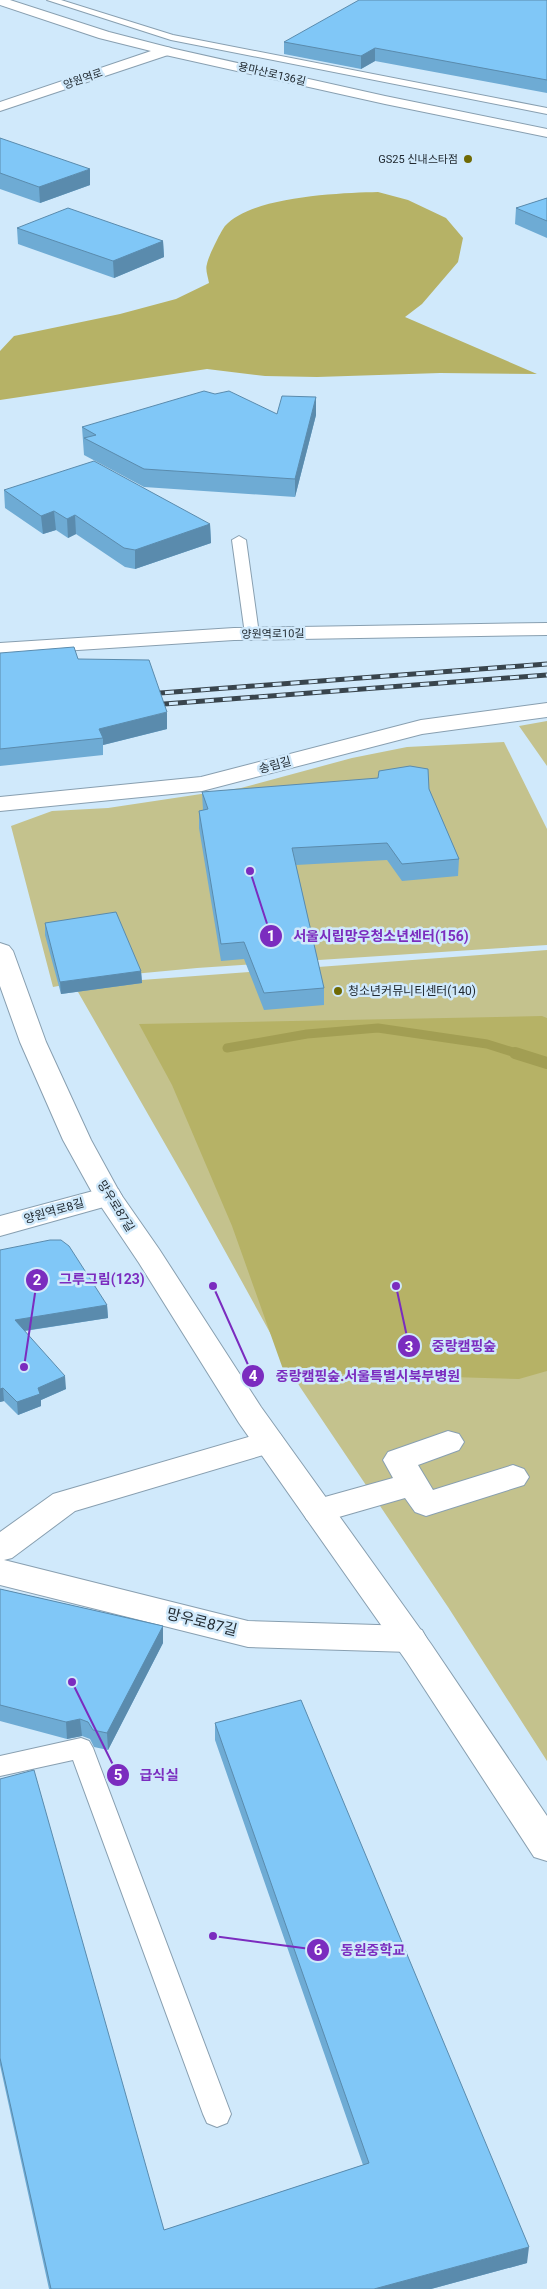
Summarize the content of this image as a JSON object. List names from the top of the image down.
{
  "streets": {
    "street": [
      "용마산로136길",
      "양원역로",
      "양원역로10길",
      "송림길",
      "망우로87길",
      "양원역로8길"
    ]
  },
  "crossings": [
    ["용마산로136길", "양원역로"],
    ["망우로87길", "양원역로8길"]
  ],
  "places": [
    "GS25 신내스타점",
    "서울시립망우청소년센터(156)",
    "청소년커뮤니티센터(140)",
    "중랑캠핑숲.서울특별시북부병원",
    "중랑캠핑숲",
    "그루그림(123)",
    "급식실",
    "동원중학교"
  ]
}
